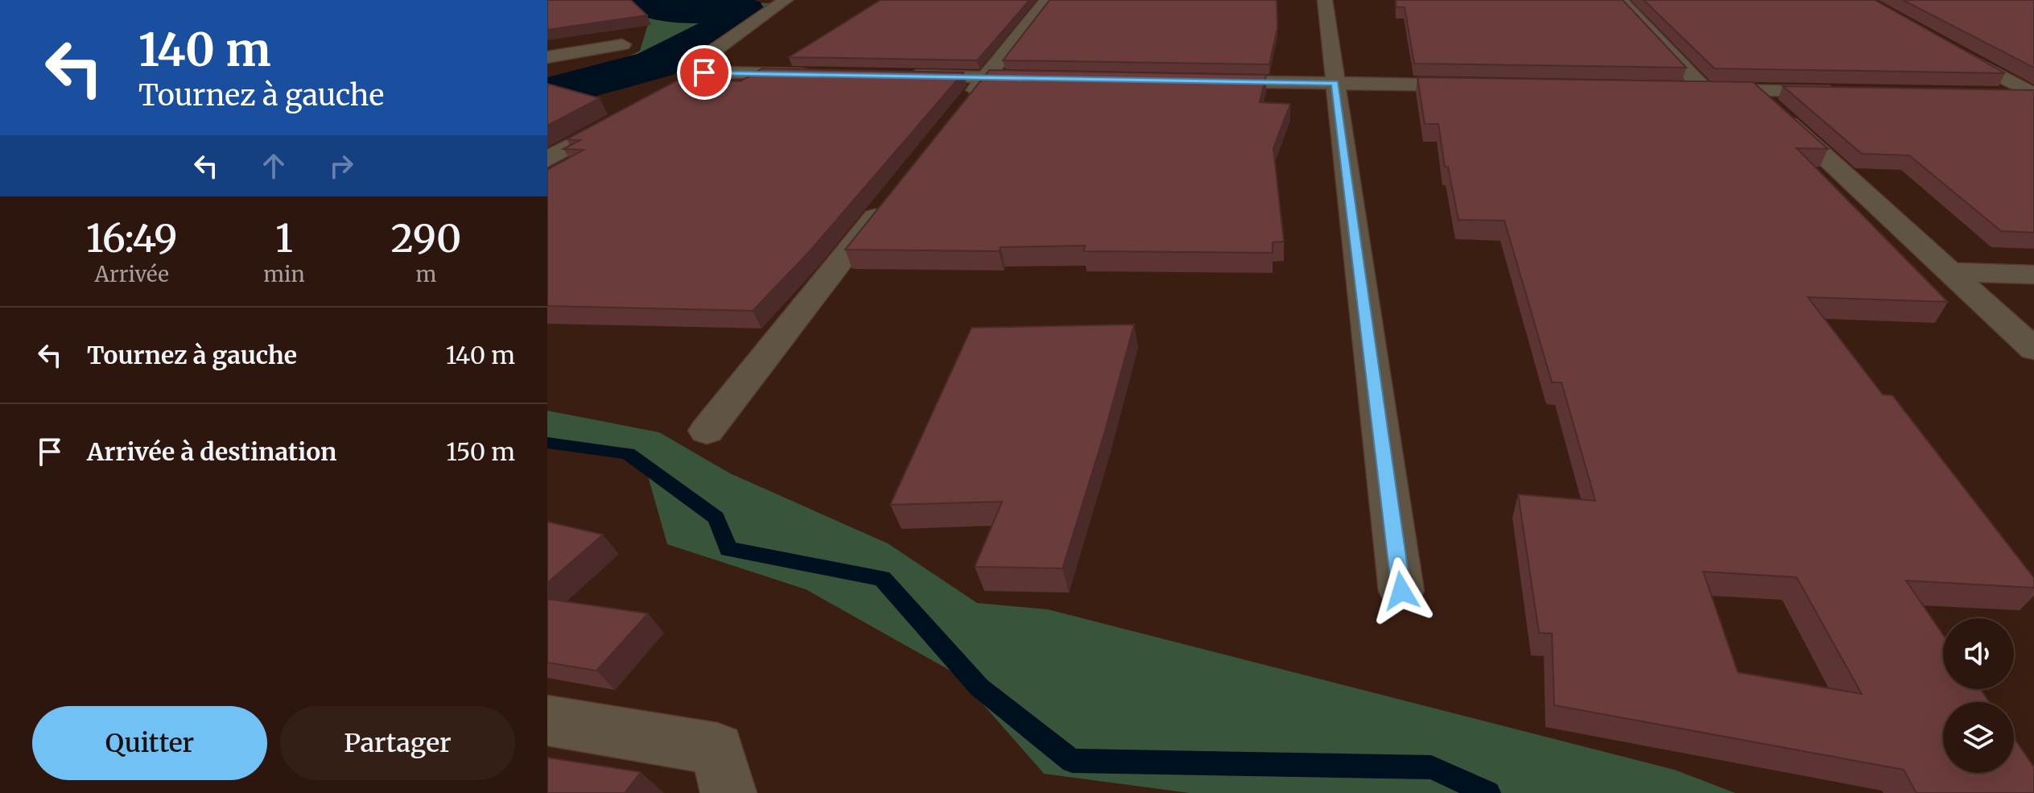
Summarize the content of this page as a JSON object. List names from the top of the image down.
{
  "page": {
    "turn": ["140 m", "Tournez à gauche"],
    "eta": [
      "16:49",
      "Arrivée",
      "1",
      "min",
      "290",
      "m"
    ],
    "list": [
      {
        "name": "Tournez à gauche",
        "value": "140 m"
      },
      {
        "name": "Arrivée à destination",
        "value": "150 m"
      }
    ],
    "buttons": ["Quitter", "Partager"]
  }
}
